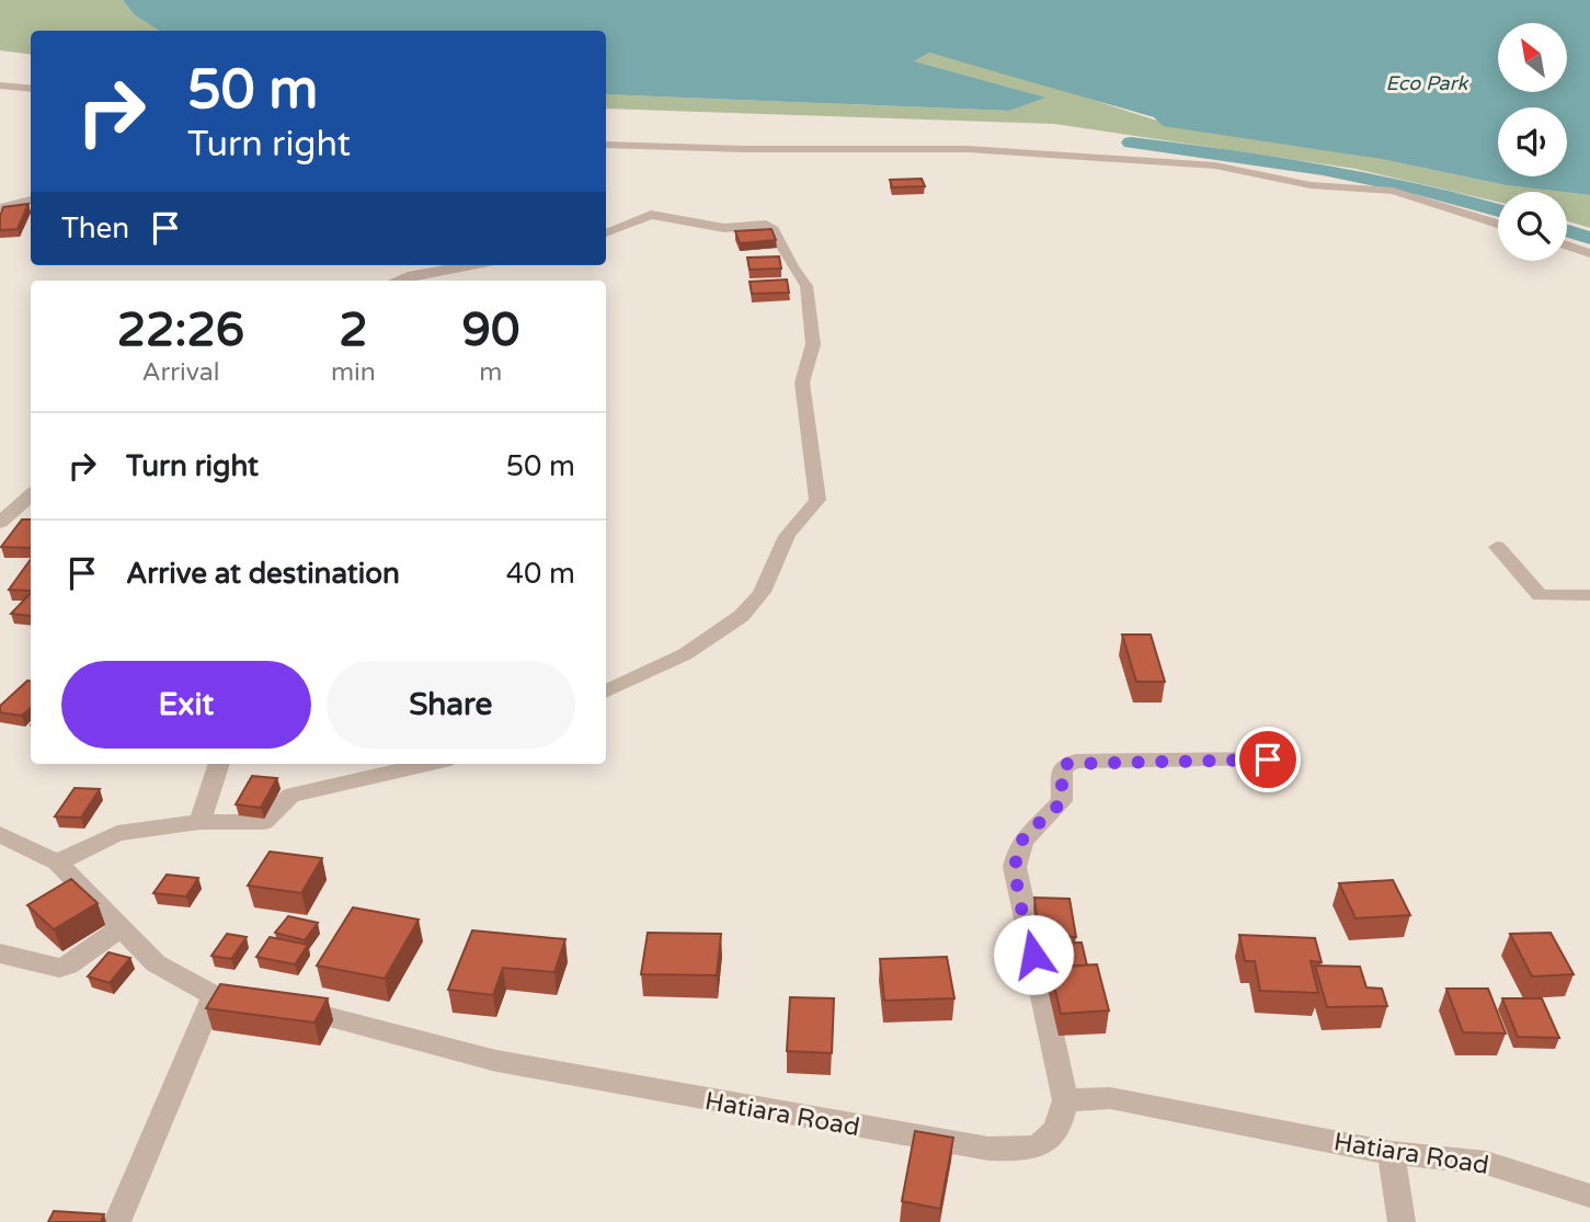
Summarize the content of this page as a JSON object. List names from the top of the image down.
{
  "streets": {
    "street": ["Hatiara Road"]
  },
  "water": ["Eco Park"],
  "north": "top left",
  "page": {
    "turn": ["50 m", "Turn right"],
    "then": "Then",
    "eta": [
      "22:26",
      "Arrival",
      "2",
      "min",
      "90",
      "m"
    ],
    "list": [
      {
        "name": "Turn right",
        "value": "50 m"
      },
      {
        "name": "Arrive at destination",
        "value": "40 m"
      }
    ],
    "buttons": ["Exit", "Share"]
  }
}
